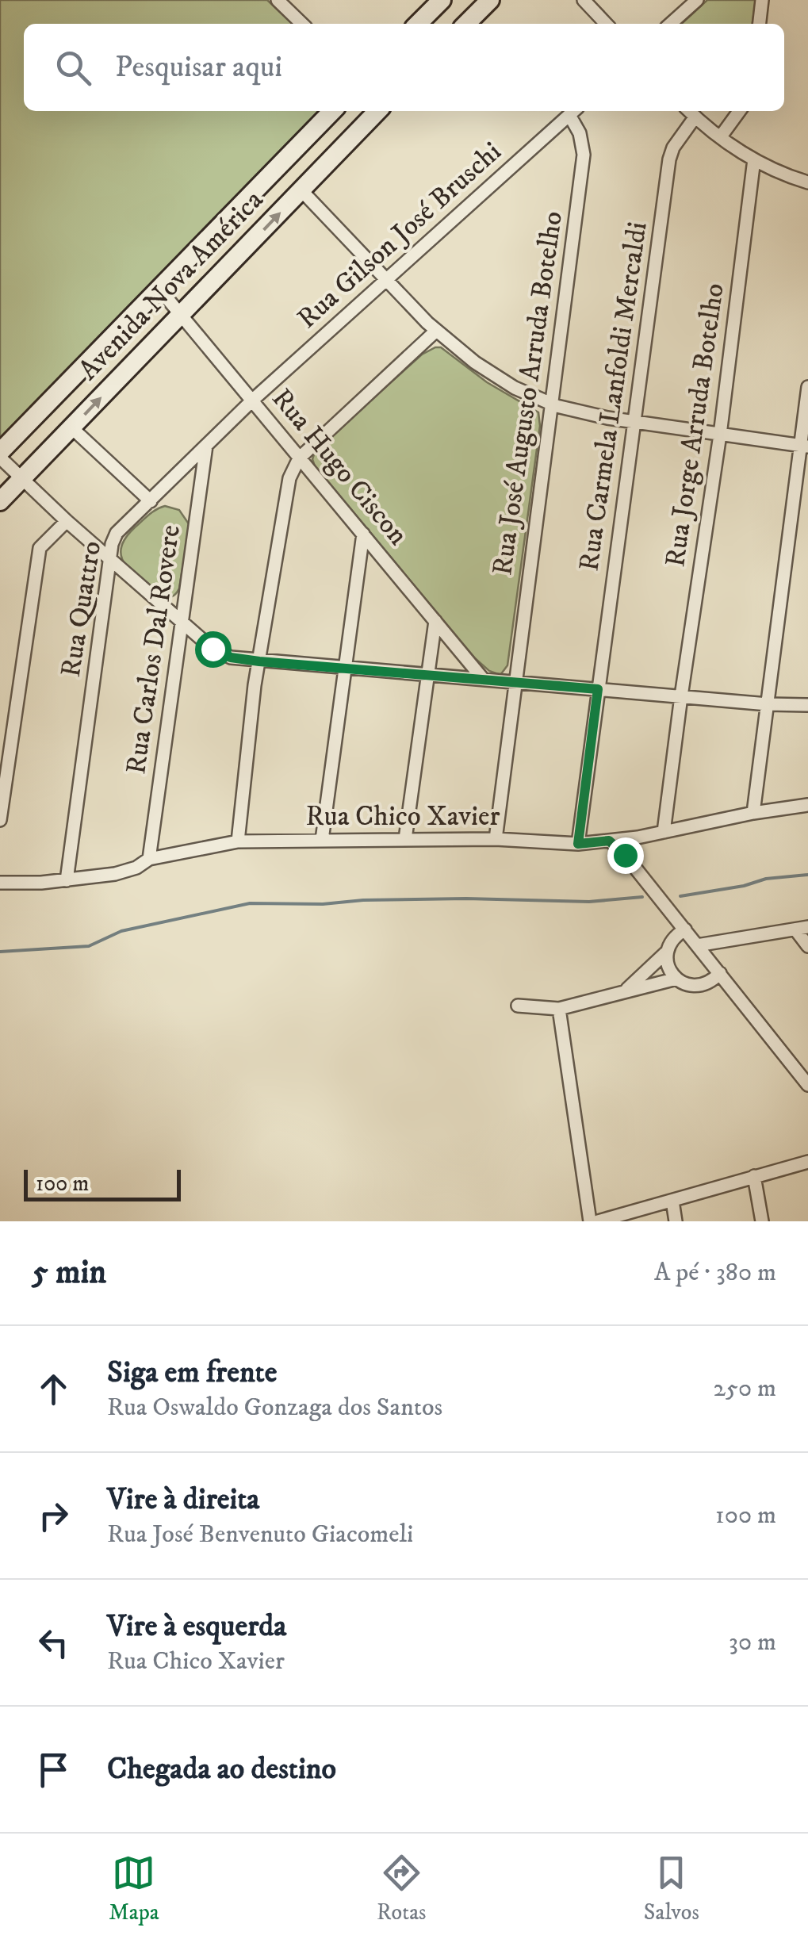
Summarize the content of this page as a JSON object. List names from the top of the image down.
{
  "streets": {
    "street": [
      "Rua Gilson José Bruschi",
      "Avenida Nova América",
      "Rua José Augusto Arruda Botelho",
      "Rua Carmela Lanfoldi Mercaldi",
      "Rua Jorge Arruda Botelho",
      "Rua Hugo Ciscon",
      "Rua Quattro",
      "Rua Carlos Dal Rovere",
      "Rua Chico Xavier"
    ]
  },
  "crossings": [
    ["Rua Gilson José Bruschi", "Rua José Augusto Arruda Botelho"],
    ["Rua Gilson José Bruschi", "Rua Hugo Ciscon"],
    ["Rua Gilson José Bruschi", "Rua Quattro"],
    ["Avenida Nova América", "Rua Hugo Ciscon"],
    ["Rua José Augusto Arruda Botelho", "Rua Chico Xavier"],
    ["Rua Carmela Lanfoldi Mercaldi", "Rua Chico Xavier"],
    ["Rua Jorge Arruda Botelho", "Rua Chico Xavier"],
    ["Rua Hugo Ciscon", "Rua Quattro"],
    ["Rua Quattro", "Rua Carlos Dal Rovere"],
    ["Rua Quattro", "Rua Chico Xavier"],
    ["Rua Carlos Dal Rovere", "Rua Chico Xavier"]
  ],
  "scale_bar": "100 m",
  "page": {
    "search": "Pesquisar aqui",
    "scale": "100 m",
    "heading": ["5 min", "A pé · 380 m"],
    "list": [
      ["Siga em frente", "Rua Oswaldo Gonzaga dos Santos", "250 m"],
      ["Vire à direita", "Rua José Benvenuto Giacomeli", "100 m"],
      ["Vire à esquerda", "Rua Chico Xavier", "30 m"],
      "Chegada ao destino"
    ],
    "nav": ["Mapa", "Rotas", "Salvos"]
  }
}
